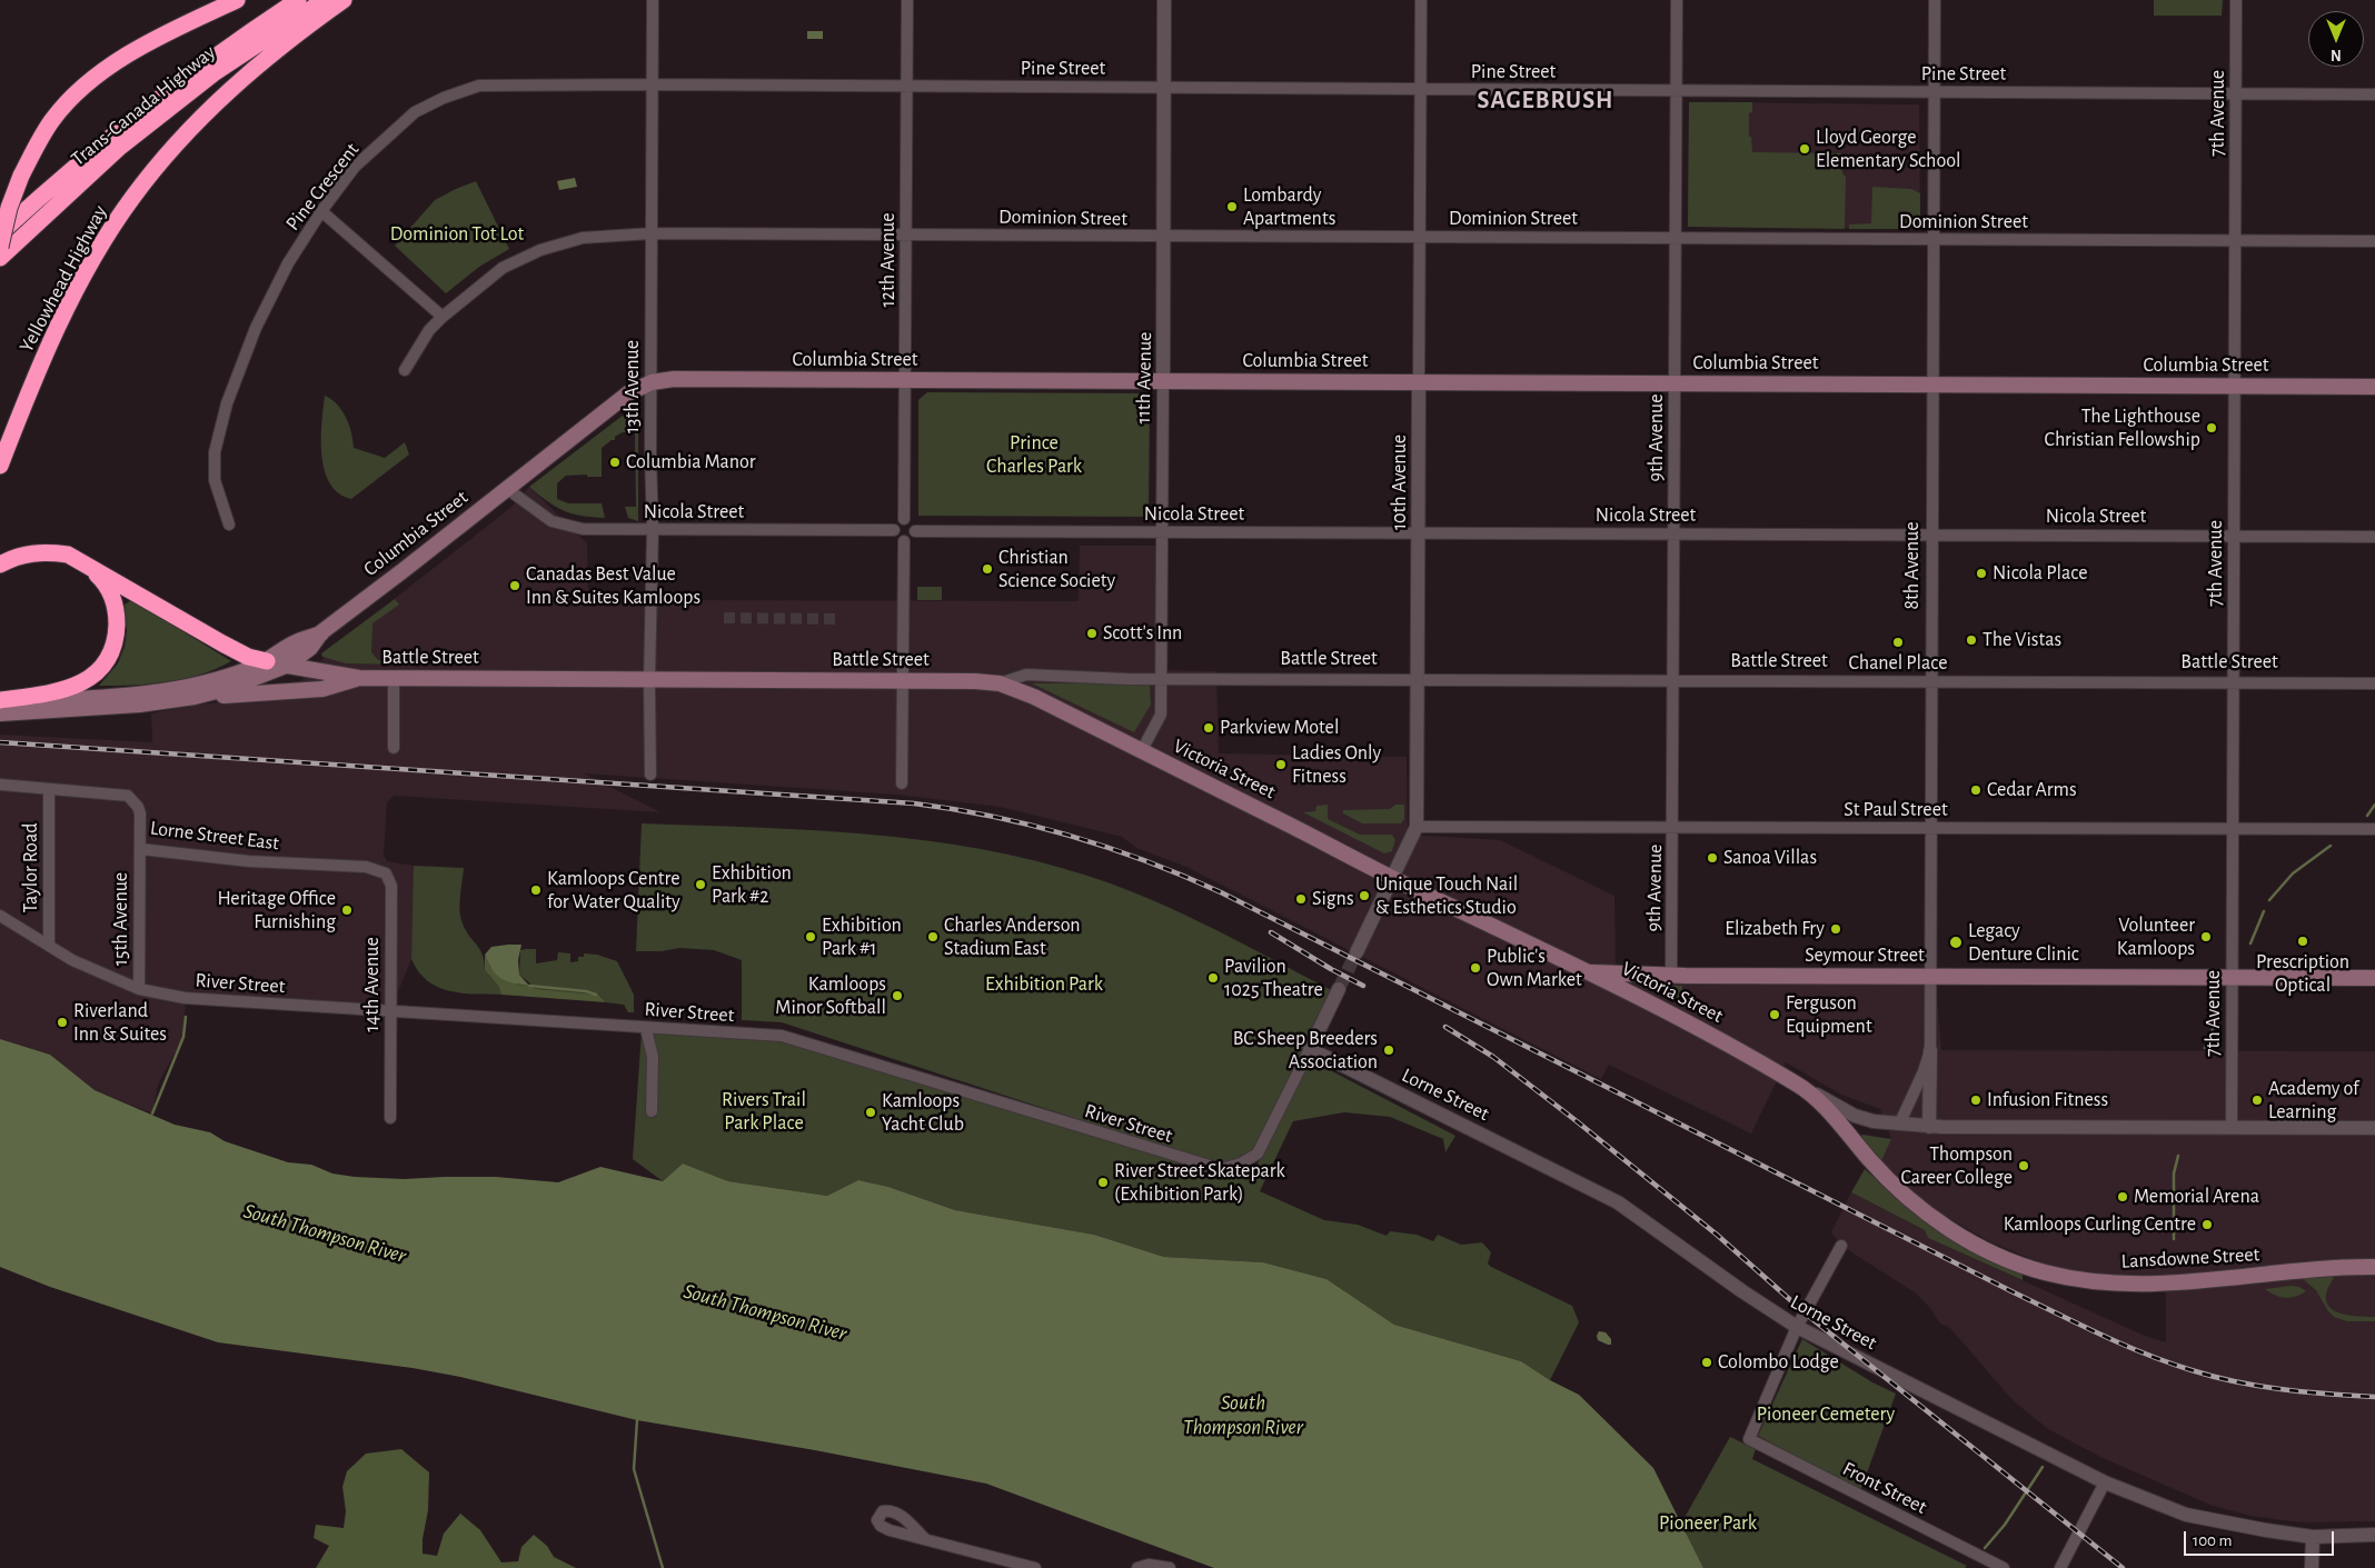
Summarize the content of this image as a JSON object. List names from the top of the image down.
{
  "streets": {
    "highway": ["Trans-Canada Highway", "Yellowhead Highway"],
    "main road": [
      "Columbia Street",
      "Battle Street",
      "Victoria Street",
      "Seymour Street",
      "Lansdowne Street"
    ],
    "street": [
      "Pine Street",
      "7th Avenue",
      "Pine Crescent",
      "Dominion Street",
      "12th Avenue",
      "11th Avenue",
      "13th Avenue",
      "9th Avenue",
      "10th Avenue",
      "Nicola Street",
      "8th Avenue",
      "St Paul Street",
      "Lorne Street East",
      "Taylor Road",
      "15th Avenue",
      "River Street",
      "14th Avenue",
      "Lorne Street",
      "Front Street"
    ]
  },
  "crossings": [
    ["Pine Street", "7th Avenue"],
    ["Pine Street", "Pine Crescent"],
    ["Pine Street", "12th Avenue"],
    ["Pine Street", "11th Avenue"],
    ["Pine Street", "13th Avenue"],
    ["Pine Street", "9th Avenue"],
    ["Pine Street", "10th Avenue"],
    ["Pine Street", "8th Avenue"],
    ["7th Avenue", "Dominion Street"],
    ["7th Avenue", "Columbia Street"],
    ["7th Avenue", "Nicola Street"],
    ["7th Avenue", "Battle Street"],
    ["7th Avenue", "Victoria Street"],
    ["7th Avenue", "St Paul Street"],
    ["7th Avenue", "Seymour Street"],
    ["Pine Crescent", "13th Avenue"],
    ["Dominion Street", "12th Avenue"],
    ["Dominion Street", "11th Avenue"],
    ["Dominion Street", "13th Avenue"],
    ["Dominion Street", "9th Avenue"],
    ["Dominion Street", "10th Avenue"],
    ["Dominion Street", "8th Avenue"],
    ["12th Avenue", "Columbia Street"],
    ["12th Avenue", "Nicola Street"],
    ["Columbia Street", "11th Avenue"],
    ["Columbia Street", "13th Avenue"],
    ["Columbia Street", "9th Avenue"],
    ["Columbia Street", "10th Avenue"],
    ["Columbia Street", "Nicola Street"],
    ["Columbia Street", "8th Avenue"],
    ["Columbia Street", "Battle Street"],
    ["11th Avenue", "Nicola Street"],
    ["11th Avenue", "Battle Street"],
    ["11th Avenue", "Victoria Street"],
    ["13th Avenue", "Nicola Street"],
    ["13th Avenue", "Battle Street"],
    ["9th Avenue", "Nicola Street"],
    ["9th Avenue", "Battle Street"],
    ["9th Avenue", "St Paul Street"],
    ["9th Avenue", "Seymour Street"],
    ["10th Avenue", "Nicola Street"],
    ["10th Avenue", "Battle Street"],
    ["10th Avenue", "Victoria Street"],
    ["10th Avenue", "St Paul Street"],
    ["Nicola Street", "8th Avenue"],
    ["8th Avenue", "Battle Street"],
    ["8th Avenue", "Victoria Street"],
    ["8th Avenue", "St Paul Street"],
    ["8th Avenue", "Seymour Street"],
    ["Battle Street", "Victoria Street"],
    ["Victoria Street", "Seymour Street"],
    ["Victoria Street", "Lansdowne Street"],
    ["Lorne Street East", "Taylor Road"],
    ["Lorne Street East", "15th Avenue"],
    ["Lorne Street East", "14th Avenue"],
    ["Taylor Road", "River Street"],
    ["15th Avenue", "River Street"],
    ["River Street", "14th Avenue"],
    ["River Street", "Lorne Street"],
    ["Lorne Street", "Front Street"]
  ],
  "districts": ["SAGEBRUSH"],
  "water": ["South Thompson River"],
  "parks": [
    "Dominion Tot Lot",
    "Prince Charles Park",
    "Exhibition Park",
    "Rivers Trail Park Place",
    "Pioneer Cemetery",
    "Pioneer Park"
  ],
  "places": [
    "Lloyd George Elementary School",
    "Lombardy Apartments",
    "The Lighthouse Christian Fellowship",
    "Columbia Manor",
    "Christian Science Society",
    "Nicola Place",
    "Canadas Best Value Inn & Suites Kamloops",
    "Scott's Inn",
    "The Vistas",
    "Chanel Place",
    "Parkview Motel",
    "Ladies Only Fitness",
    "Cedar Arms",
    "Sanoa Villas",
    "Exhibition Park #2",
    "Kamloops Centre for Water Quality",
    "Unique Touch Nail & Esthetics Studio",
    "Signs",
    "Heritage Office Furnishing",
    "Elizabeth Fry",
    "Exhibition Park #1",
    "Charles Anderson Stadium East",
    "Volunteer Kamloops",
    "Prescription Optical",
    "Legacy Denture Clinic",
    "Public's Own Market",
    "Pavilion 1025 Theatre",
    "Kamloops Minor Softball",
    "Ferguson Equipment",
    "Riverland Inn & Suites",
    "BC Sheep Breeders Association",
    "Infusion Fitness",
    "Academy of Learning",
    "Kamloops Yacht Club",
    "Thompson Career College",
    "River Street Skatepark (Exhibition Park)",
    "Memorial Arena",
    "Kamloops Curling Centre",
    "Colombo Lodge"
  ],
  "scale_bar": "100 m",
  "north": "bottom"
}
